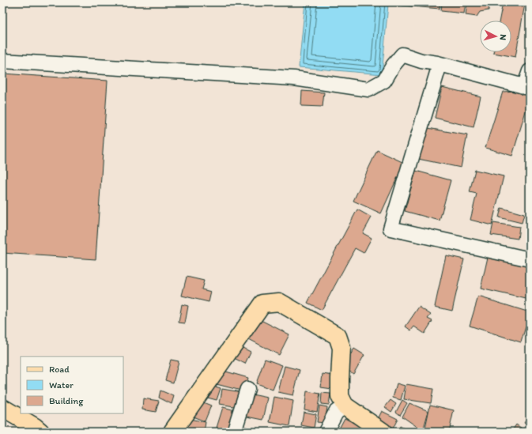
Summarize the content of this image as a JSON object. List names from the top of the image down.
{
  "legend": ["Road", "Water", "Building"],
  "north": "right"
}
